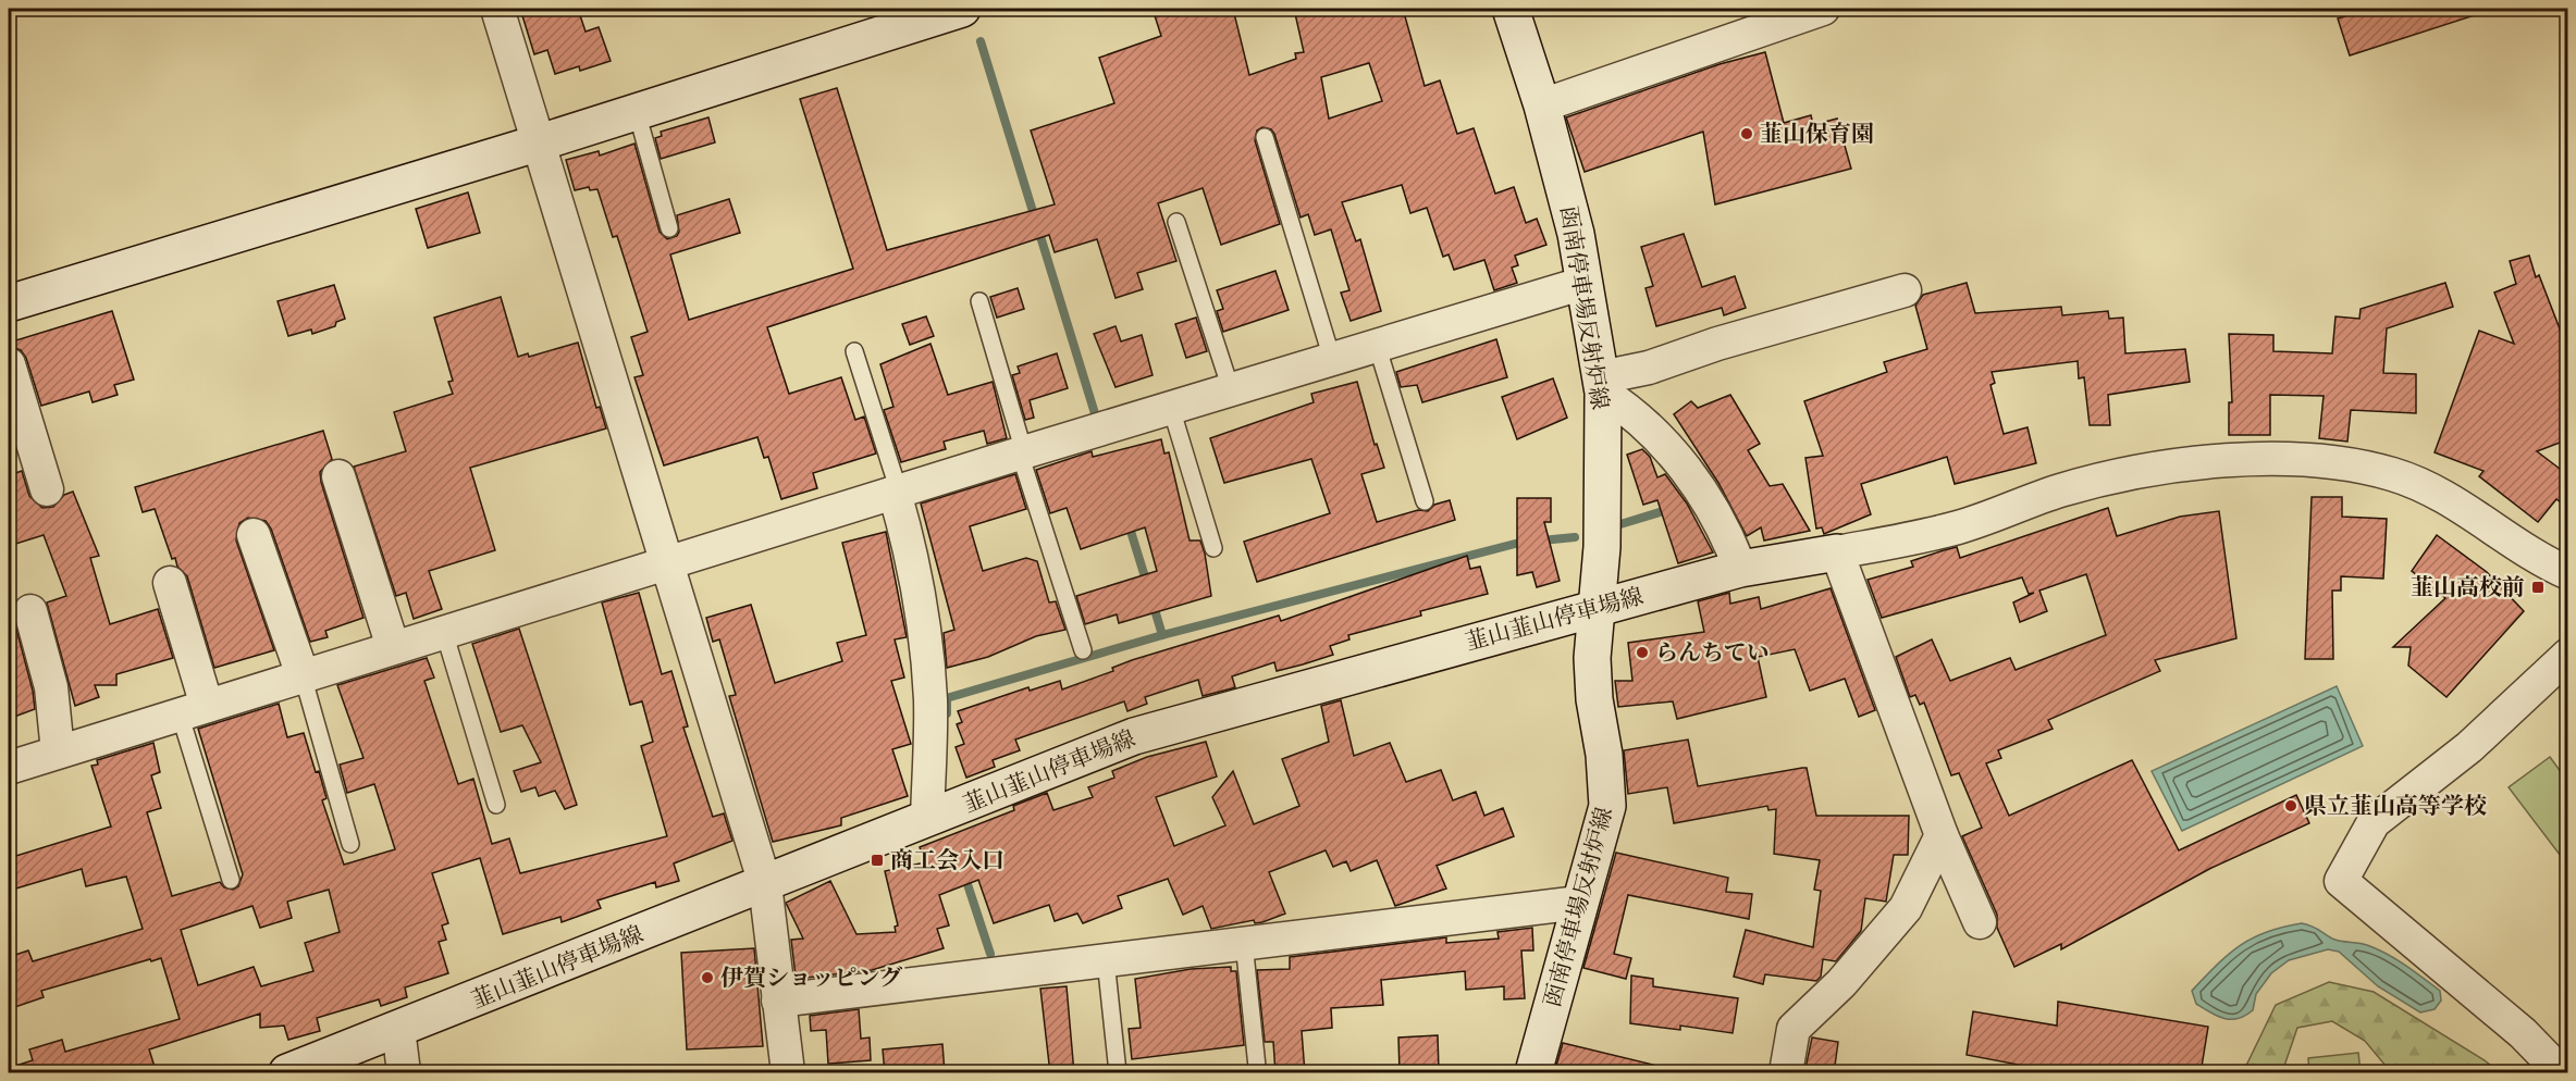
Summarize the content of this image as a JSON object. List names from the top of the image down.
{
  "streets": {
    "main road": ["函南停車場反射炉線", "韮山韮山停車場線"]
  },
  "crossings": [
    ["函南停車場反射炉線", "韮山韮山停車場線"]
  ],
  "places": {
    "other": [
      "韮山保育園",
      "らんちてい",
      "県立韮山高等学校",
      "伊賀ショッピング"
    ],
    "transit": ["韮山高校前", "商工会入口"]
  }
}
